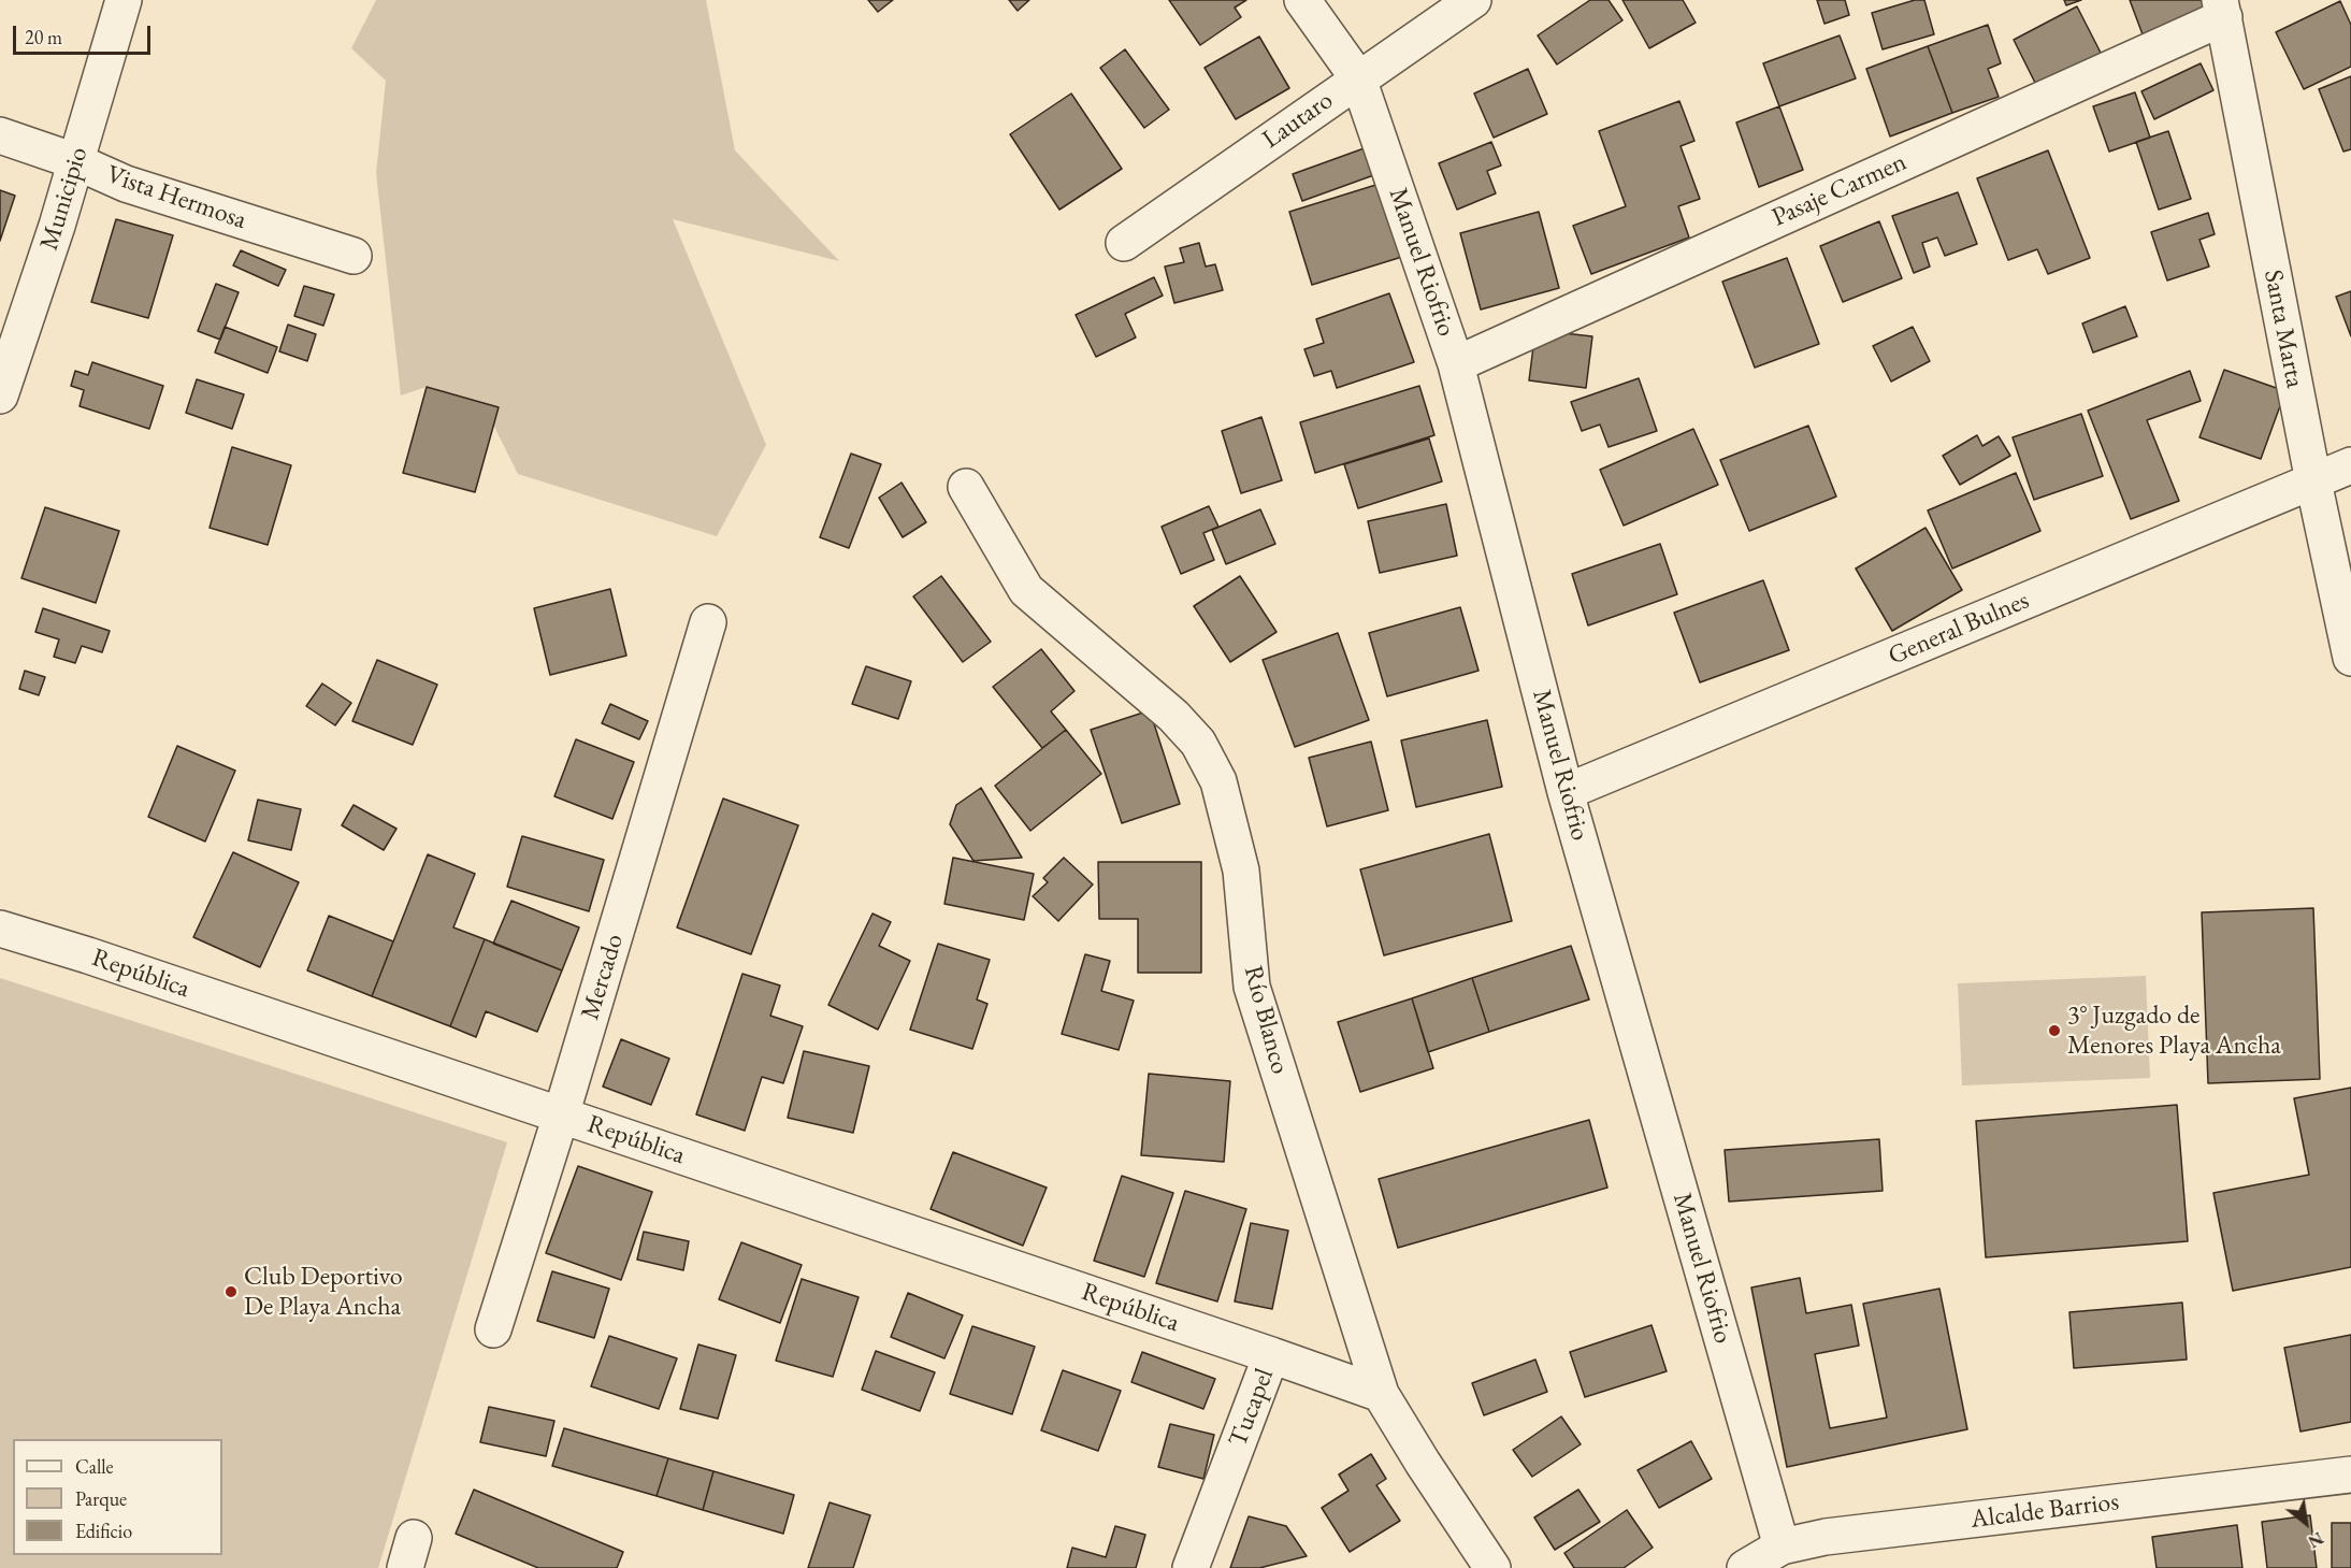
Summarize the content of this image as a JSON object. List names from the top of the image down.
{
  "streets": {
    "street": [
      "Lautaro",
      "Pasaje Carmen",
      "Vista Hermosa",
      "Municipio",
      "Manuel Riofrio",
      "Santa Marta",
      "General Bulnes",
      "República",
      "Mercado",
      "Río Blanco",
      "Tucapel",
      "Alcalde Barrios"
    ]
  },
  "crossings": [
    ["Lautaro", "Manuel Riofrio"],
    ["Pasaje Carmen", "Manuel Riofrio"],
    ["Pasaje Carmen", "Santa Marta"],
    ["Vista Hermosa", "Municipio"],
    ["Manuel Riofrio", "General Bulnes"],
    ["Manuel Riofrio", "Alcalde Barrios"],
    ["Santa Marta", "General Bulnes"],
    ["República", "Mercado"],
    ["República", "Tucapel"],
    ["Río Blanco", "Tucapel"]
  ],
  "places": ["3° Juzgado de Menores Playa Ancha", "Club Deportivo De Playa Ancha"],
  "legend": ["Calle", "Parque", "Edificio"],
  "scale_bar": "20 m",
  "north": "bottom right"
}
